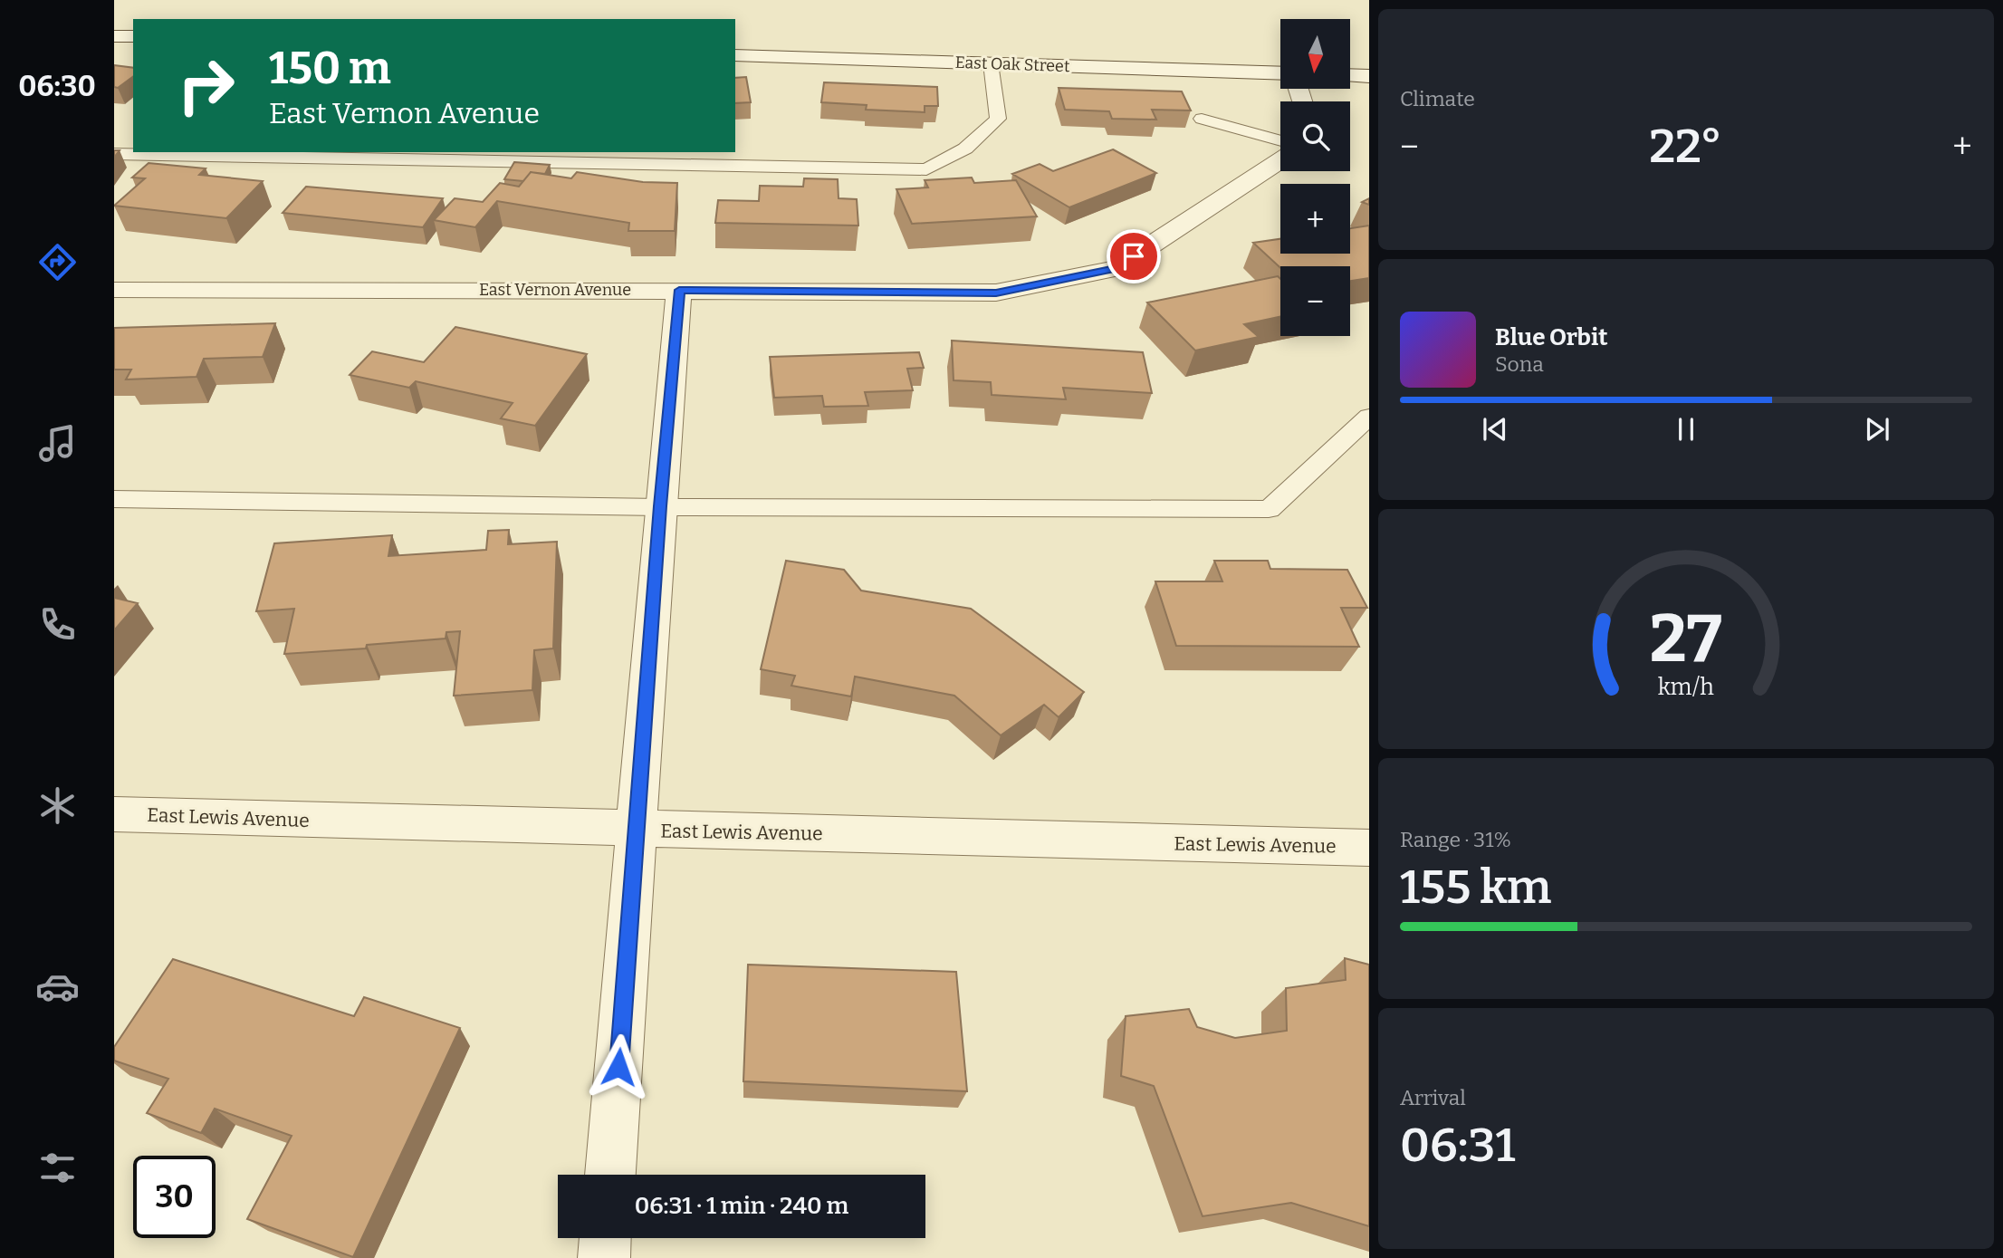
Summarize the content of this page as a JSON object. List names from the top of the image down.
{
  "streets": {
    "street": ["East Oak Street", "East Vernon Avenue", "East Lewis Avenue"]
  },
  "north": "bottom",
  "page": {
    "tabs": "06:30",
    "tile": [
      "Climate",
      ["Range · 31%", "155 km"],
      ["Arrival", "06:31"]
    ],
    "map_buttons": ["+", "−"],
    "turn": ["150 m", "East Vernon Avenue"],
    "heat": ["−", "22°", "+"],
    "song": ["Blue Orbit", "Sona"],
    "limit": "30",
    "trip": "06:31 · 1 min · 240 m",
    "gauge": ["27", "km/h"]
  }
}
